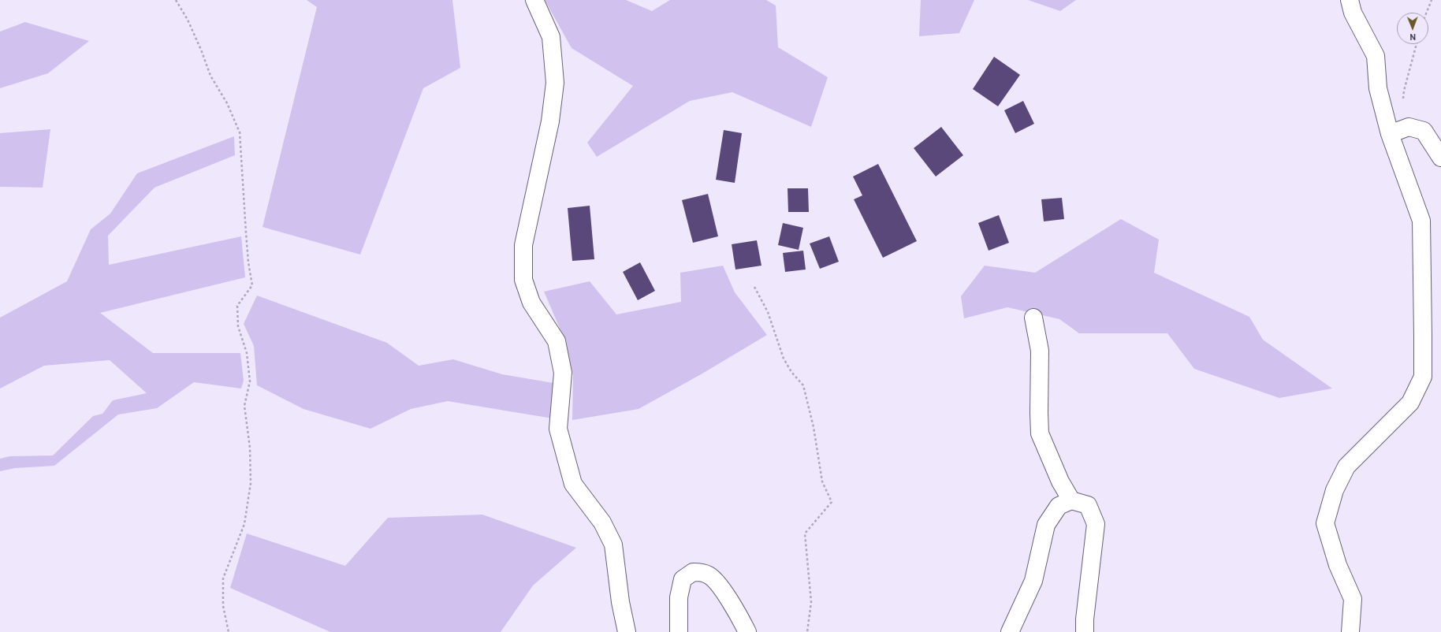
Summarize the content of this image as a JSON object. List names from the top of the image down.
{
  "north": "bottom"
}
